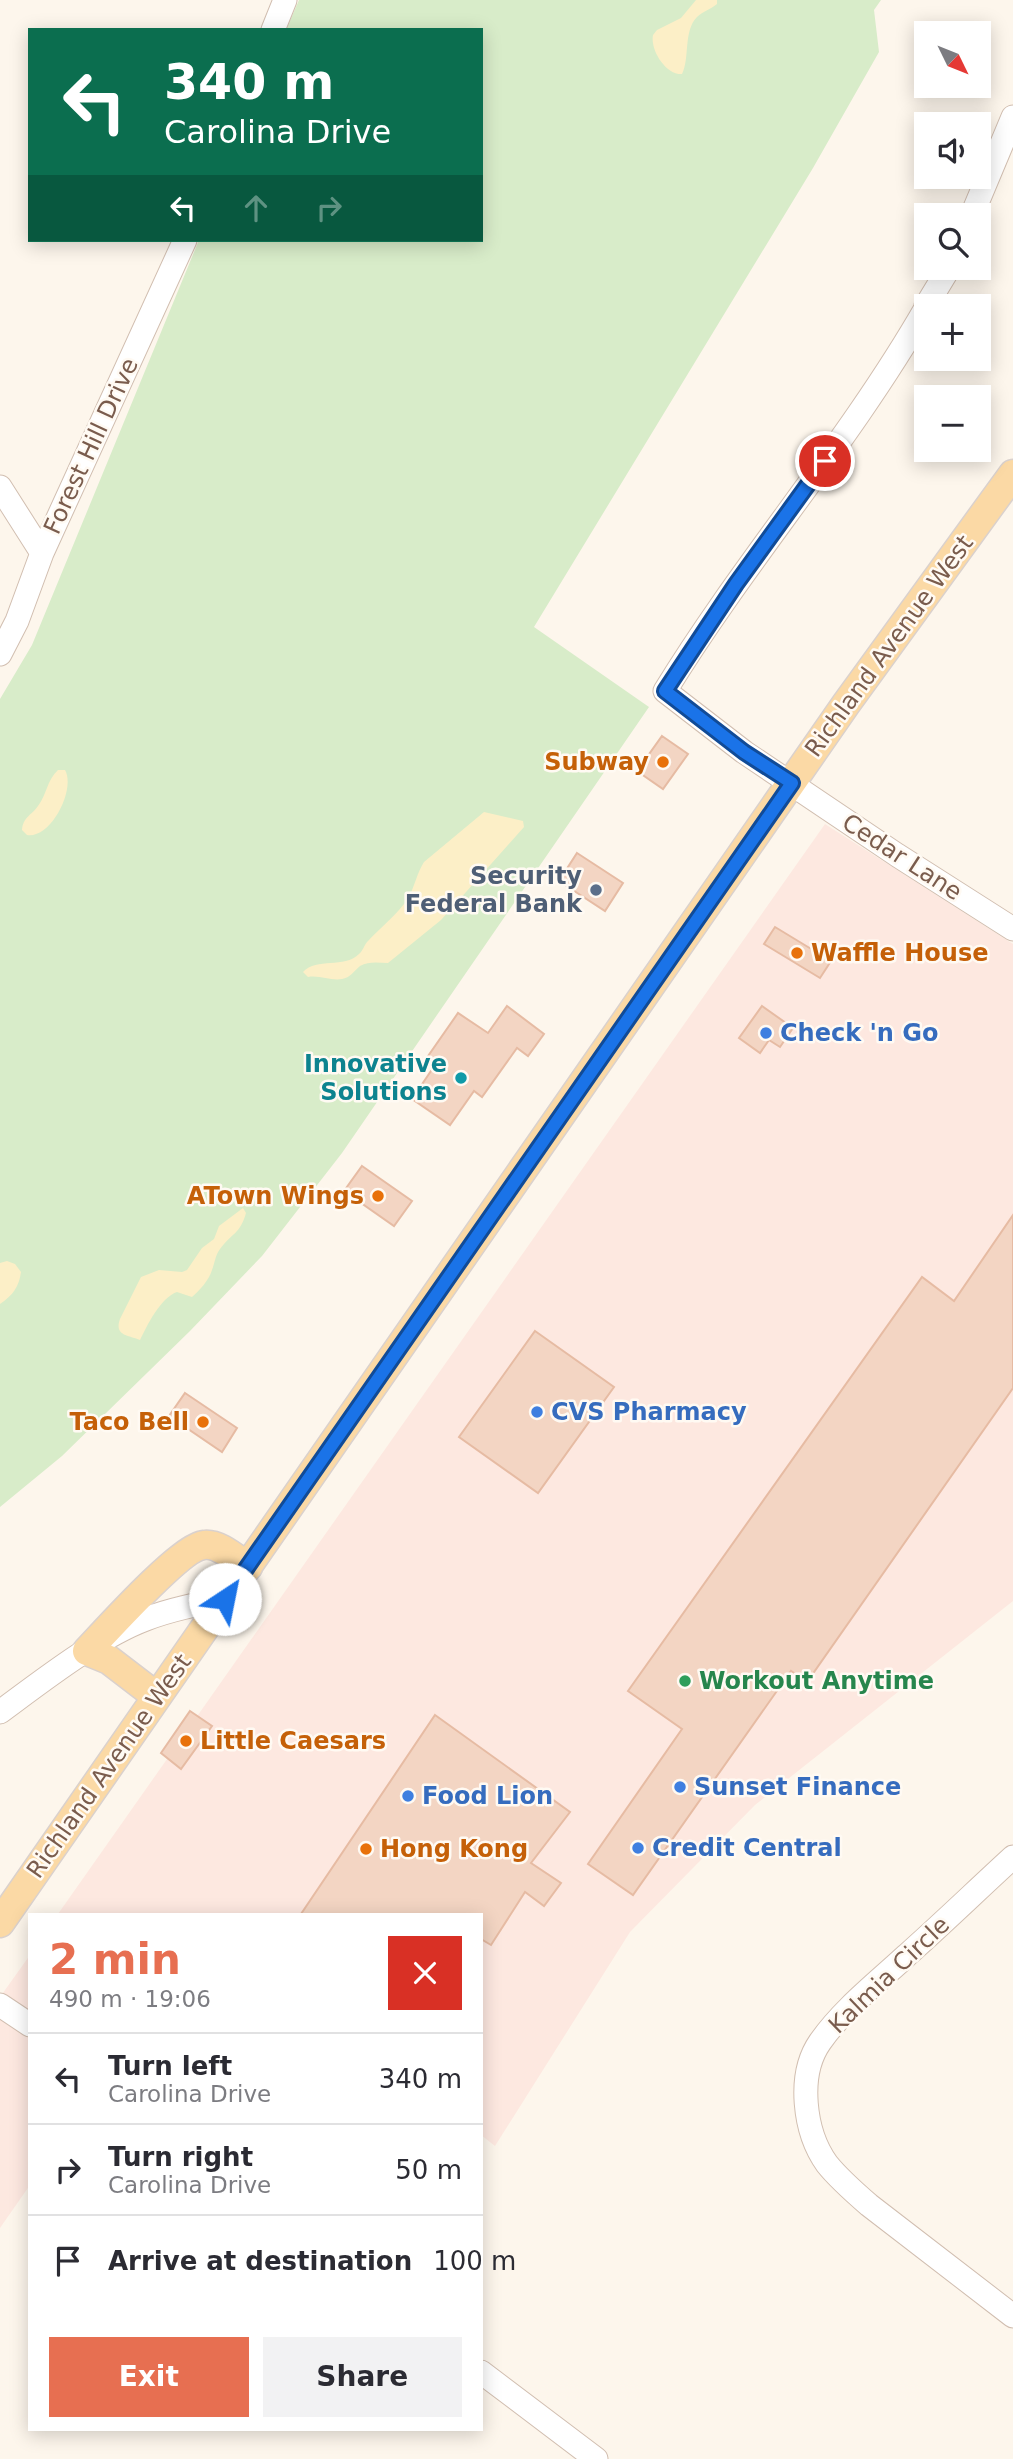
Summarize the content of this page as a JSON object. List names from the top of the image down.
{
  "streets": {
    "main road": ["Richland Avenue West"],
    "street": ["Forest Hill Drive", "Cedar Lane", "Kalmia Circle"]
  },
  "crossings": [
    ["Richland Avenue West", "Cedar Lane"]
  ],
  "places": [
    "Subway",
    "Security Federal Bank",
    "Waffle House",
    "Check 'n Go",
    "Innovative Solutions",
    "ATown Wings",
    "CVS Pharmacy",
    "Taco Bell",
    "Workout Anytime",
    "Little Caesars",
    "Sunset Finance",
    "Food Lion",
    "Credit Central",
    "Hong Kong"
  ],
  "north": "bottom right",
  "page": {
    "map_buttons": ["+", "−"],
    "turn": ["340 m", "Carolina Drive"],
    "heading": ["2 min", "490 m · 19:06"],
    "list": [
      {
        "name": "Turn left",
        "note": "Carolina Drive",
        "value": "340 m"
      },
      {
        "name": "Turn right",
        "note": "Carolina Drive",
        "value": "50 m"
      },
      {
        "name": "Arrive at destination",
        "value": "100 m"
      }
    ],
    "buttons": ["Exit", "Share"]
  }
}
